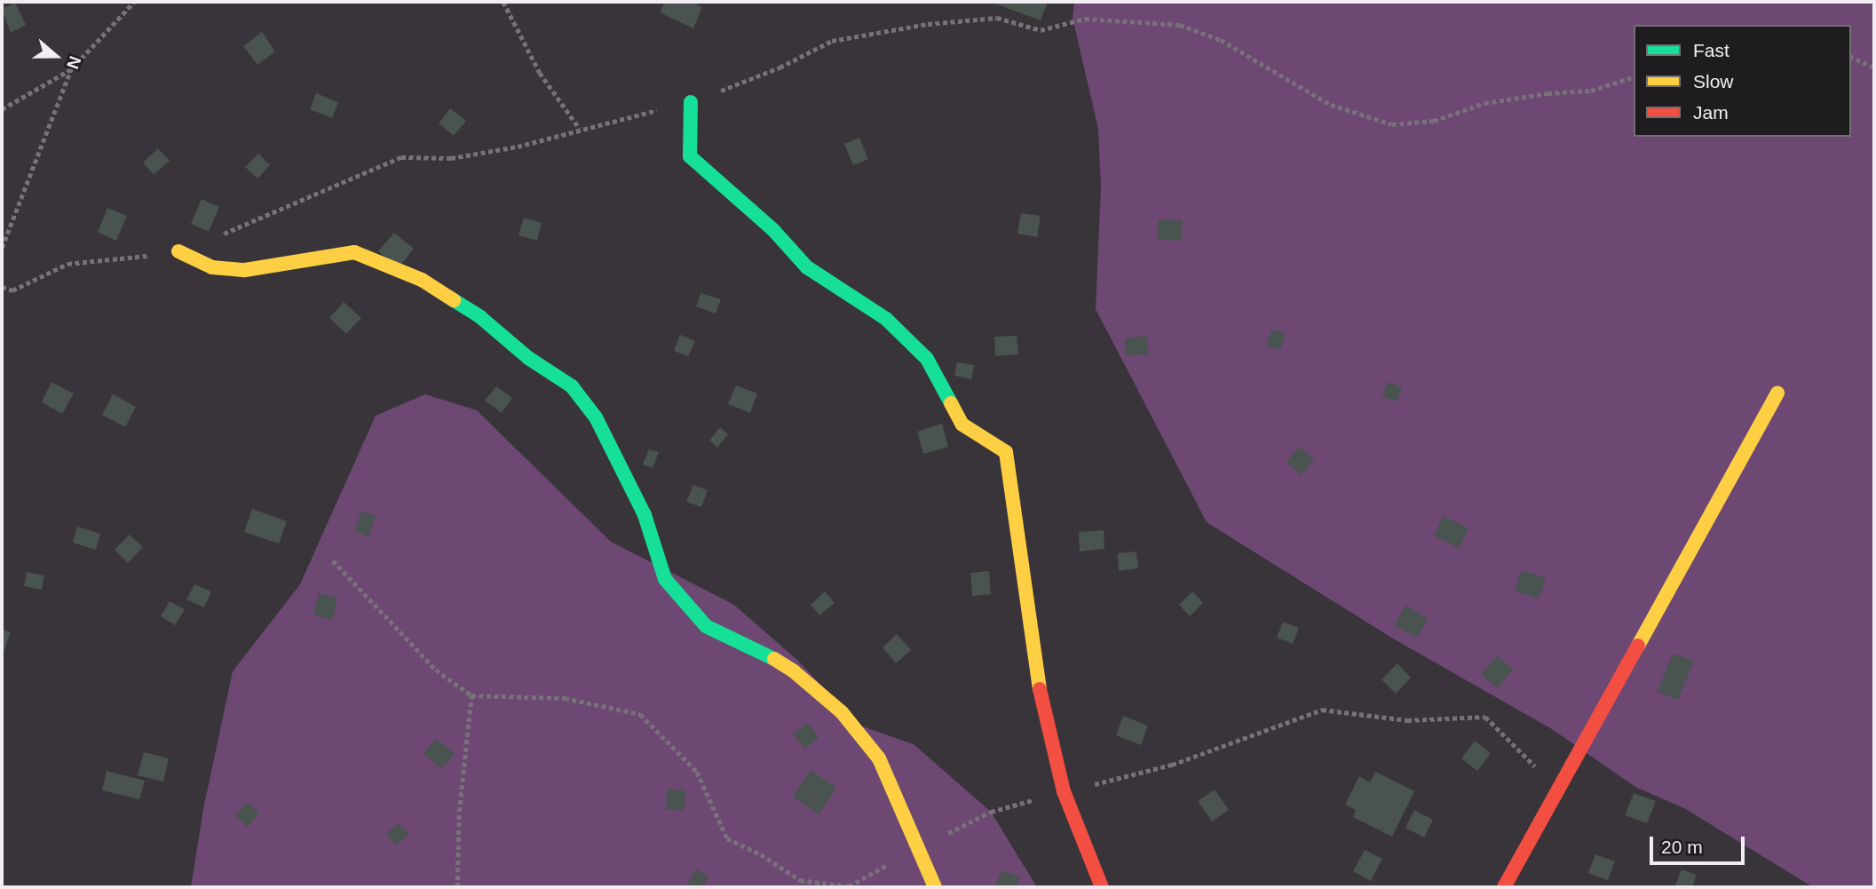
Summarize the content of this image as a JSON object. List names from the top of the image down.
{
  "legend": ["Fast", "Slow", "Jam"],
  "scale_bar": "20 m",
  "north": "right"
}
